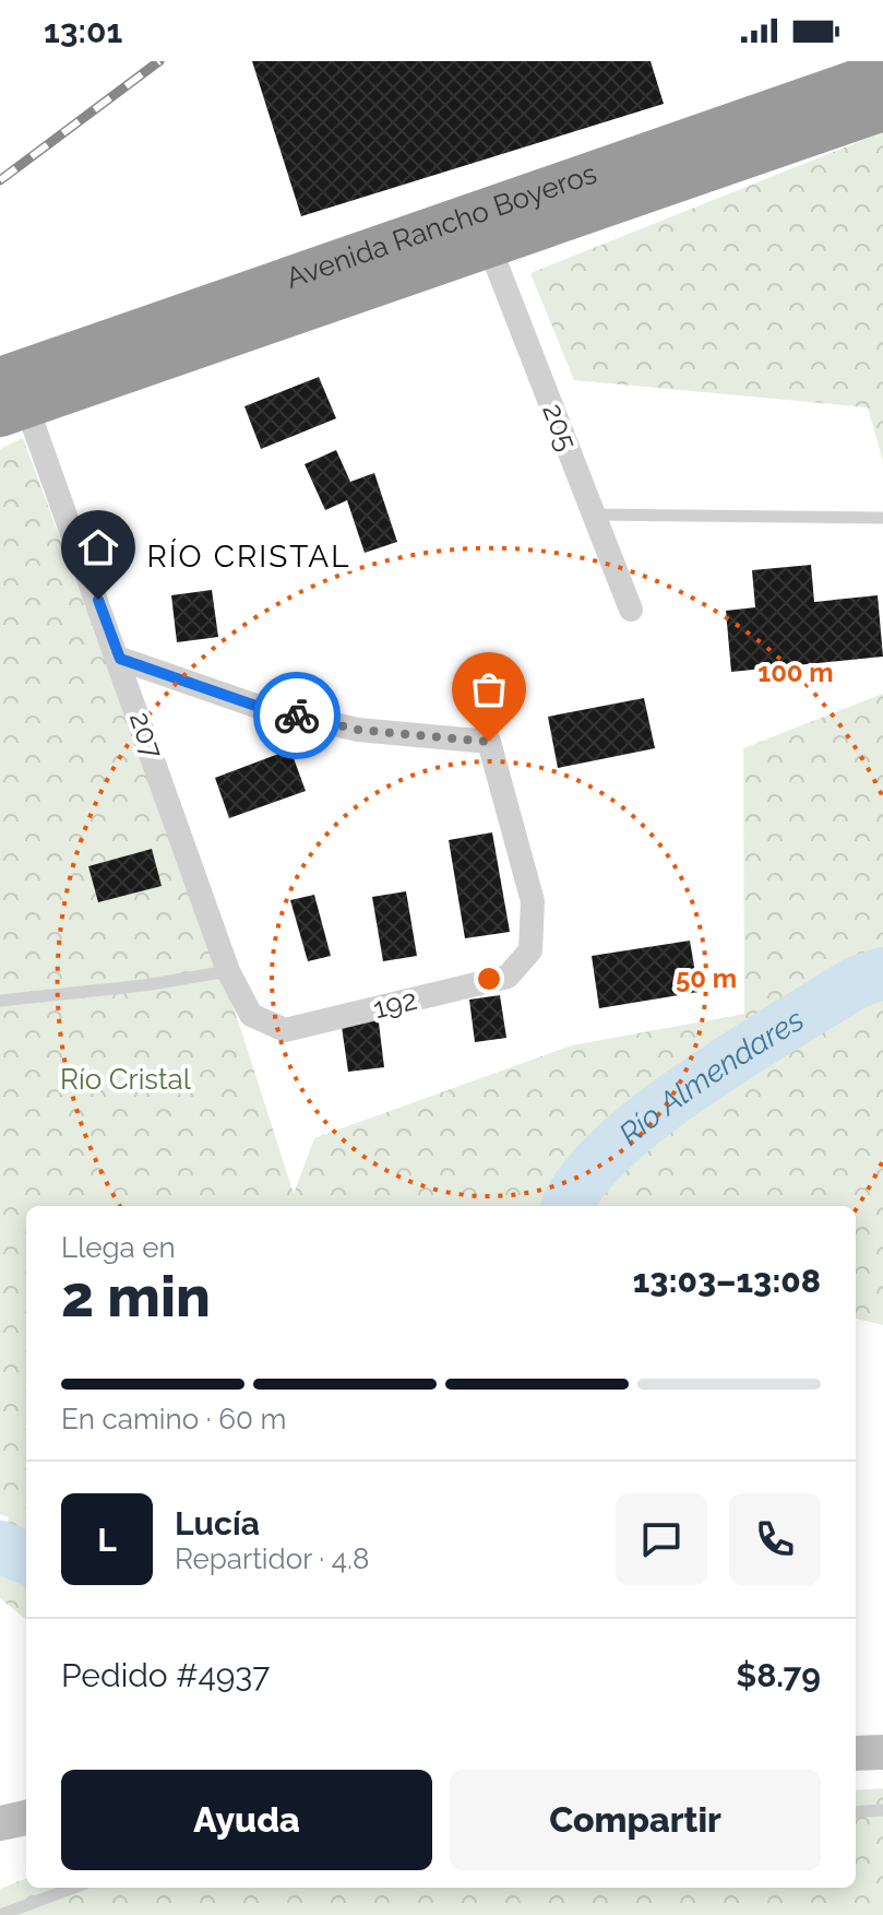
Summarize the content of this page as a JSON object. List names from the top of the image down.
{
  "streets": {
    "highway": ["Avenida Rancho Boyeros"],
    "street": ["205", "207", "192"]
  },
  "crossings": [
    ["Avenida Rancho Boyeros", "205"],
    ["Avenida Rancho Boyeros", "207"],
    ["207", "192"]
  ],
  "districts": ["RÍO CRISTAL"],
  "water": ["Río Almendares"],
  "parks": ["Río Cristal"],
  "page": {
    "status": "13:01",
    "heading": ["2 min", "Llega en", "13:03–13:08"],
    "panel": [
      "Lucía",
      "Repartidor · 4.8",
      "Pedido #4937",
      "$8.79"
    ],
    "bar": "En camino · 60 m",
    "round": "L",
    "buttons": ["Ayuda", "Compartir"]
  },
  "rings": ["100 m", "50 m"]
}
